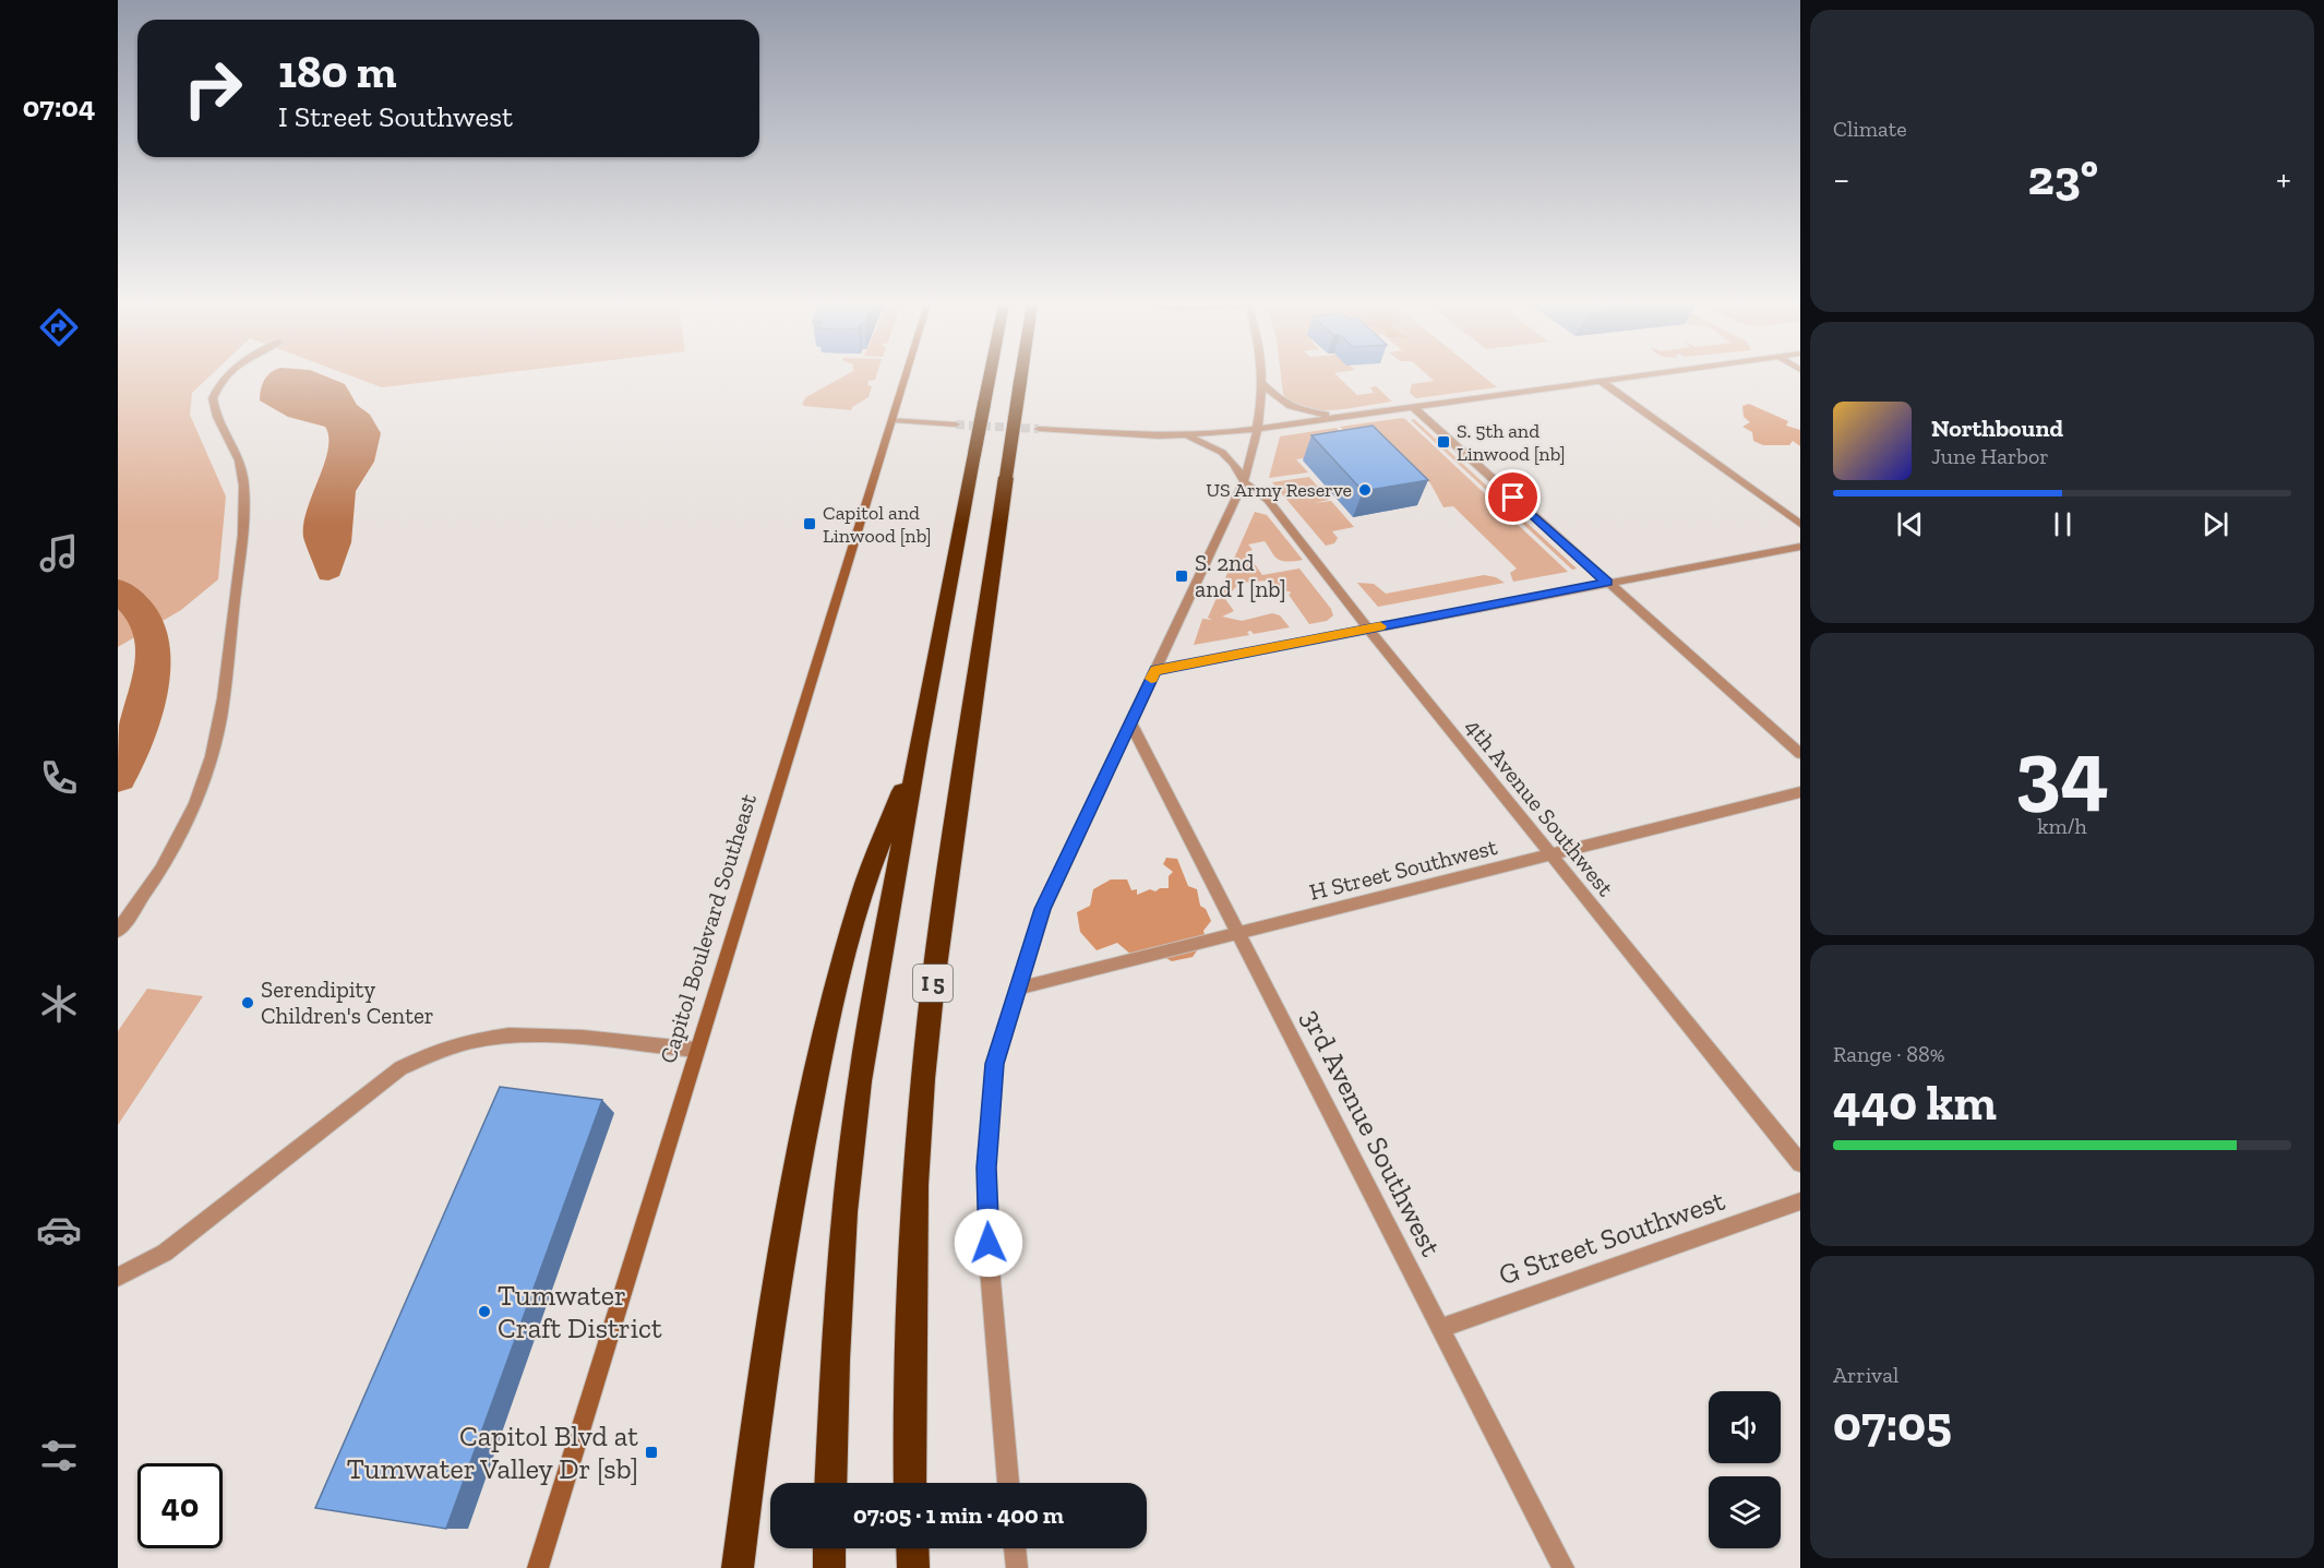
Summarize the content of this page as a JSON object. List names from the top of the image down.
{
  "streets": {
    "highway": ["I 5"],
    "main road": ["Capitol Boulevard Southeast"],
    "street": [
      "4th Avenue Southwest",
      "H Street Southwest",
      "3rd Avenue Southwest",
      "G Street Southwest"
    ]
  },
  "crossings": [
    ["4th Avenue Southwest", "H Street Southwest"],
    ["H Street Southwest", "3rd Avenue Southwest"],
    ["3rd Avenue Southwest", "G Street Southwest"]
  ],
  "places": {
    "transit": [
      "S. 5th and Linwood [nb]",
      "Capitol and Linwood [nb]",
      "S. 2nd and I [nb]",
      "Capitol Blvd at Tumwater Valley Dr [sb]"
    ],
    "other": ["US Army Reserve", "Serendipity Children's Center", "Tumwater Craft District"]
  },
  "page": {
    "tabs": "07:04",
    "tile": [
      "Climate",
      ["34", "km/h"],
      ["Range · 88%", "440 km"],
      ["Arrival", "07:05"]
    ],
    "turn": ["180 m", "I Street Southwest"],
    "heat": ["−", "23°", "+"],
    "song": ["Northbound", "June Harbor"],
    "limit": "40",
    "trip": "07:05 · 1 min · 400 m"
  }
}
